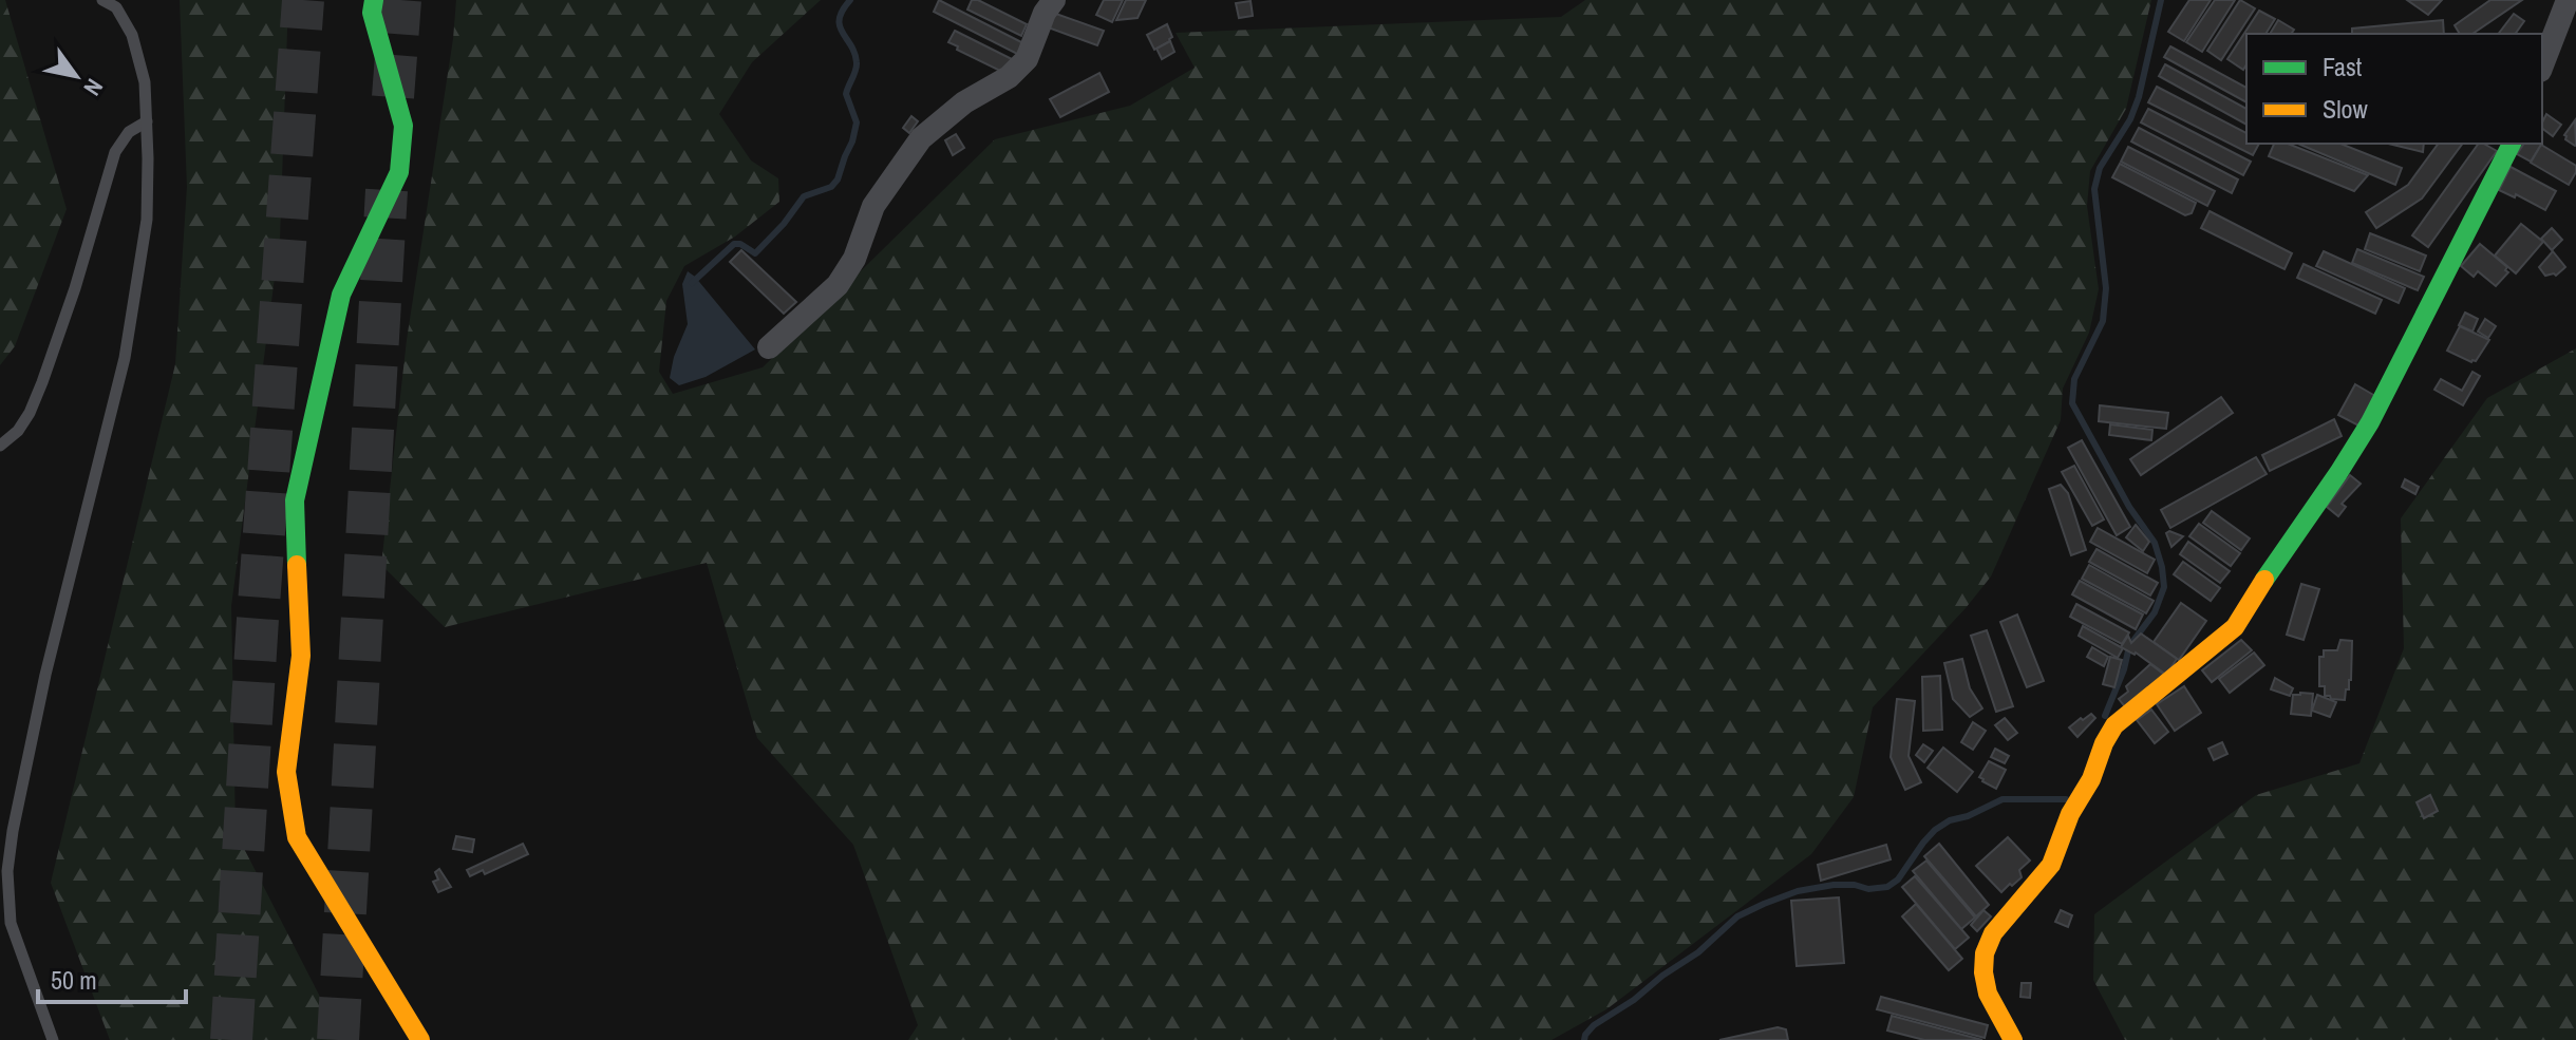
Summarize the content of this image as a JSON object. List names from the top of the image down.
{
  "legend": ["Fast", "Slow"],
  "scale_bar": "50 m",
  "north": "bottom right"
}
